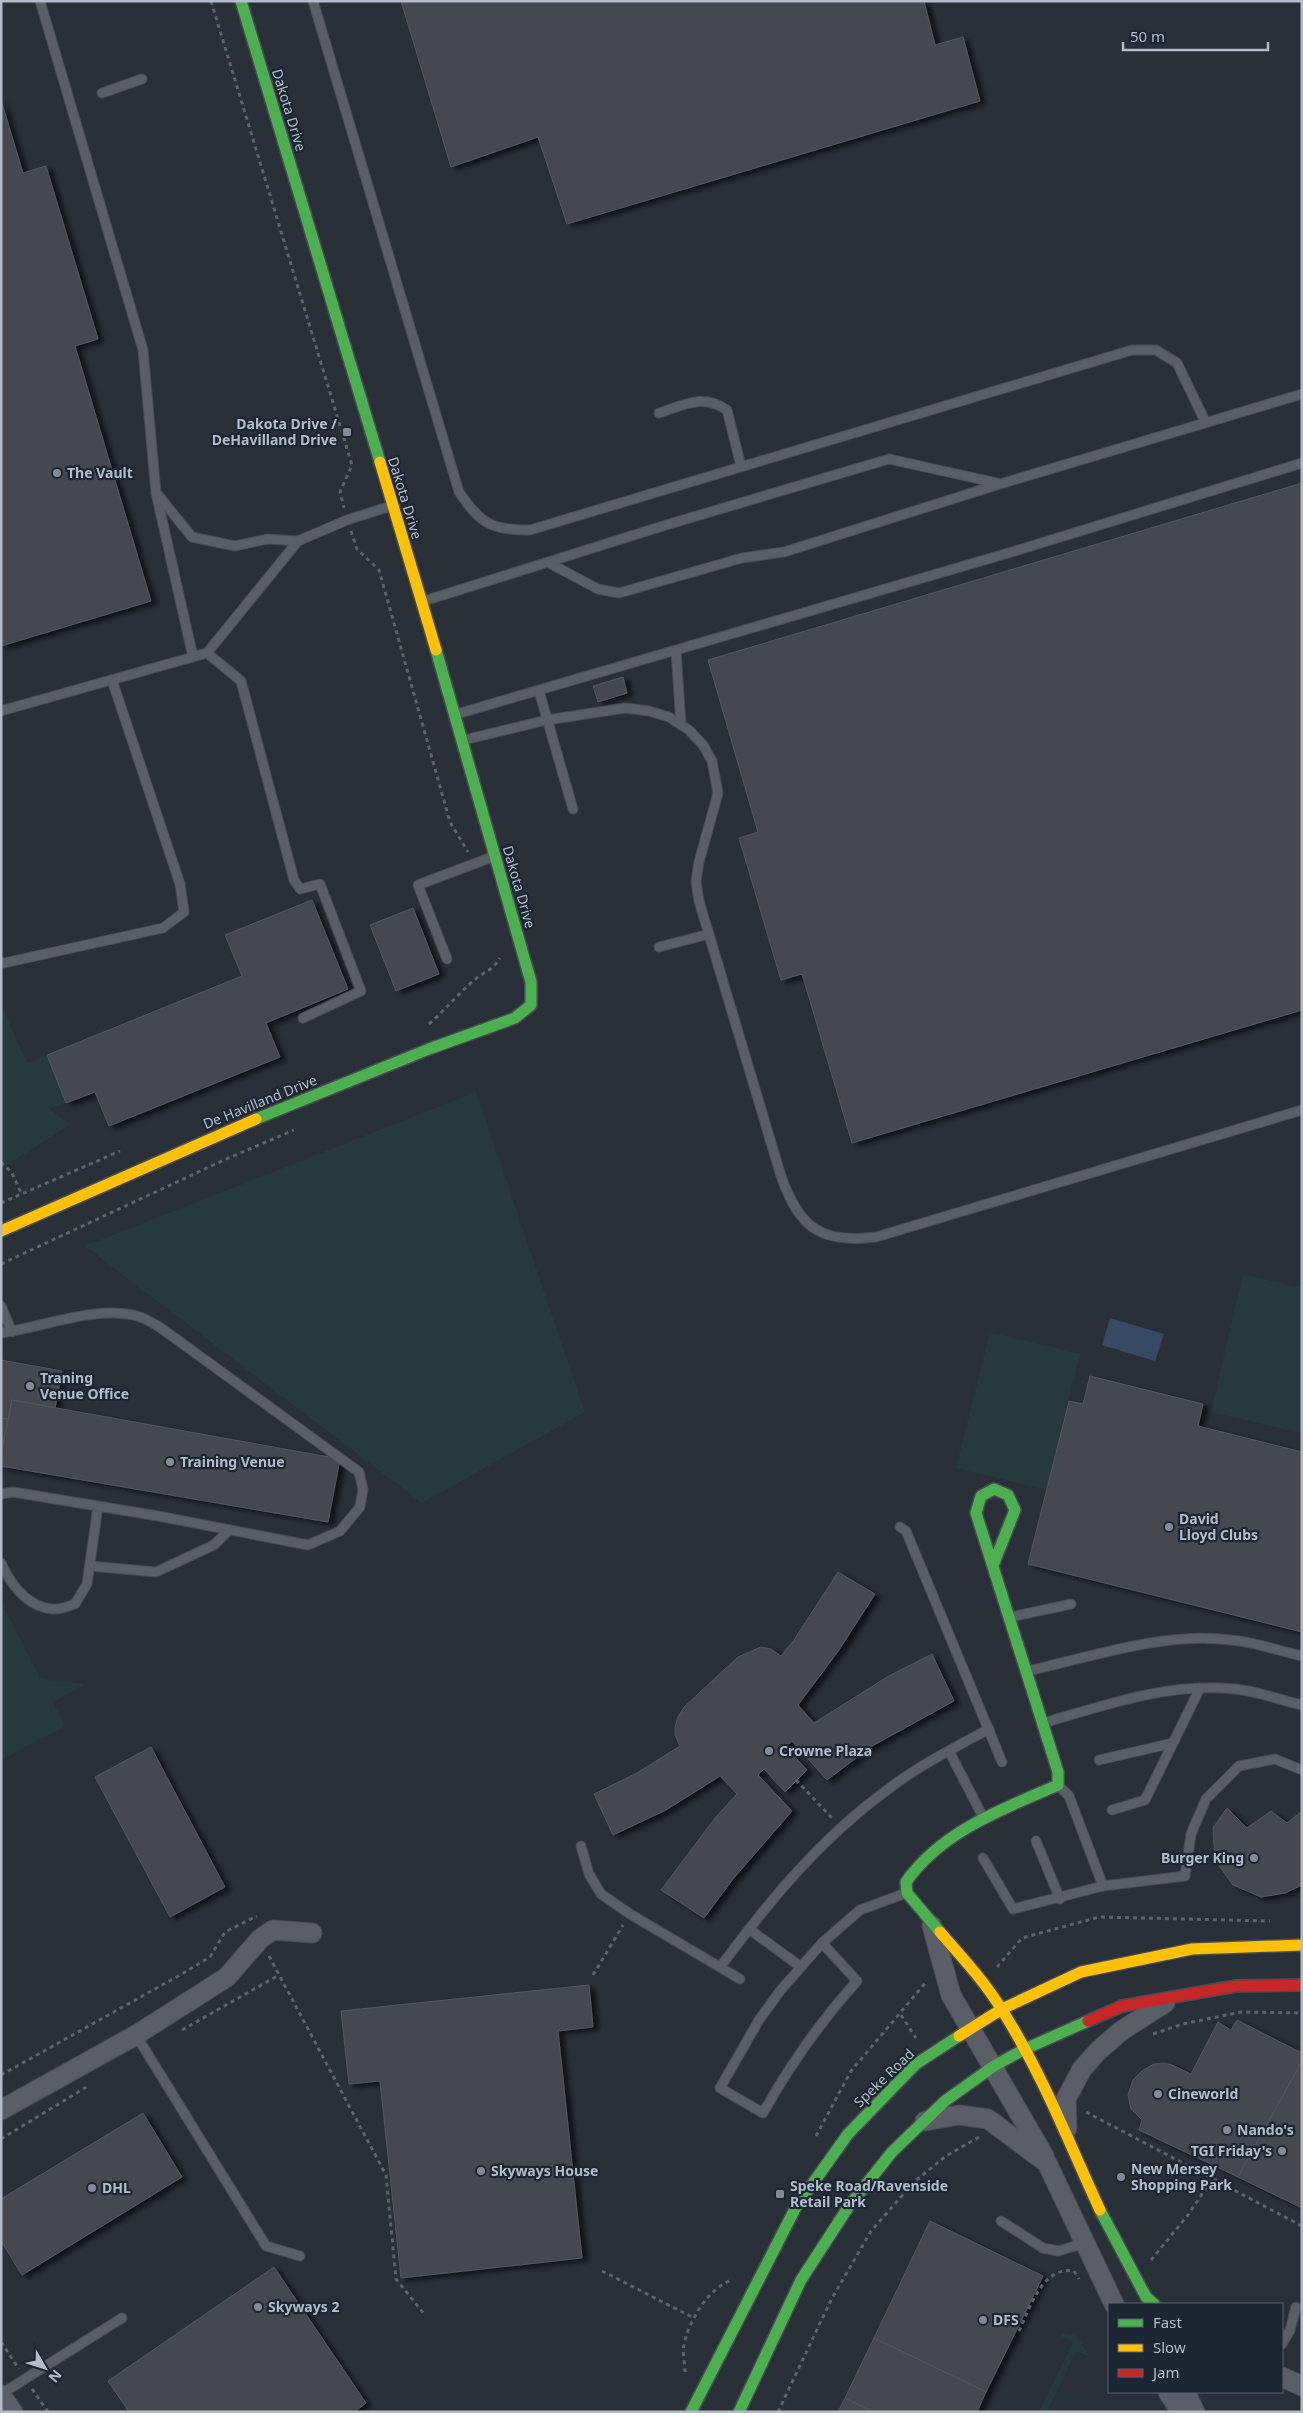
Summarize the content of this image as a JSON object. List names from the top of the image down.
{
  "streets": {
    "main road": ["Dakota Drive", "De Havilland Drive", "Speke Road"]
  },
  "crossings": [
    ["Dakota Drive", "De Havilland Drive"]
  ],
  "places": {
    "transit": ["Dakota Drive / DeHavilland Drive", "Speke Road/Ravenside Retail Park"],
    "other": [
      "The Vault",
      "Traning Venue Office",
      "Training Venue",
      "David Lloyd Clubs",
      "Crowne Plaza",
      "Burger King",
      "Cineworld",
      "Nando's",
      "TGI Friday's",
      "Skyways House",
      "New Mersey Shopping Park",
      "DHL",
      "Skyways 2",
      "DFS"
    ]
  },
  "legend": ["Fast", "Slow", "Jam"],
  "scale_bar": "50 m",
  "north": "bottom right"
}
